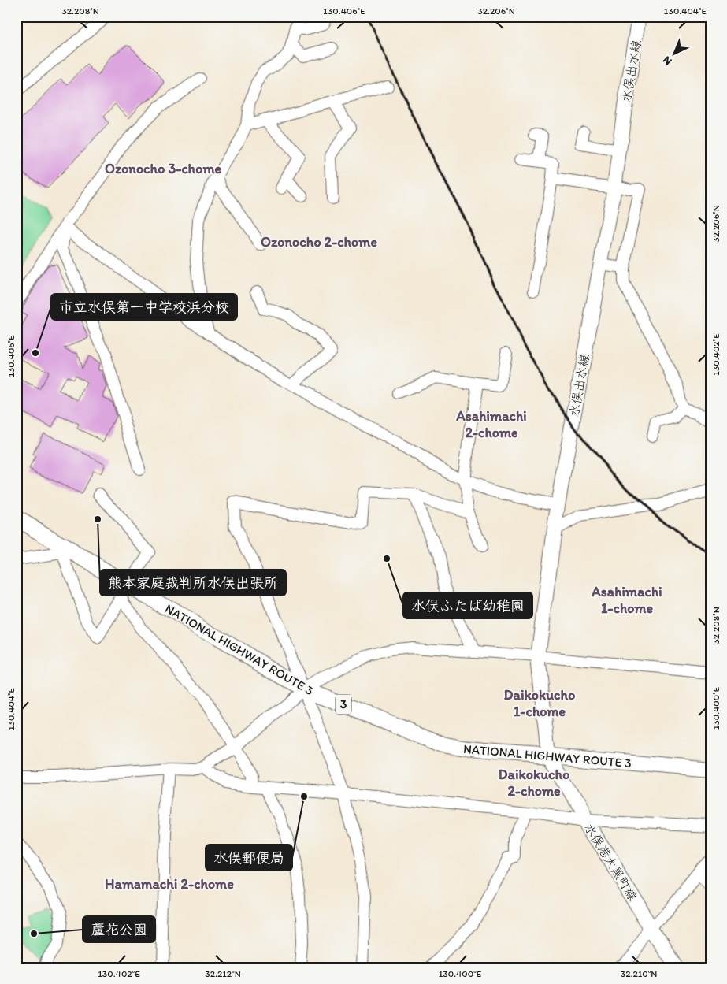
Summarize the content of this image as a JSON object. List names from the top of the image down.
{
  "streets": {
    "highway": ["NATIONAL HIGHWAY ROUTE 3", "3"],
    "main road": ["水俣出水線", "水俣港大黒町線"]
  },
  "crossings": [
    ["水俣出水線", "NATIONAL HIGHWAY ROUTE 3"],
    ["水俣出水線", "水俣港大黒町線"],
    ["NATIONAL HIGHWAY ROUTE 3", "水俣港大黒町線"]
  ],
  "districts": [
    "Ozonocho 3-chome",
    "Ozonocho 2-chome",
    "Asahimachi 2-chome",
    "Asahimachi 1-chome",
    "Daikokucho 1-chome",
    "Daikokucho 2-chome",
    "Hamamachi 2-chome"
  ],
  "places": [
    "市立水俣第一中学校浜分校",
    "熊本家庭裁判所水俣出張所",
    "水俣ふたば幼稚園",
    "水俣郵便局",
    "蘆花公園"
  ],
  "north": "bottom left",
  "coordinates": [
    "32.208°N",
    "130.406°E",
    "32.206°N",
    "130.404°E",
    "130.402°E",
    "130.400°E",
    "32.212°N",
    "32.210°N"
  ]
}
